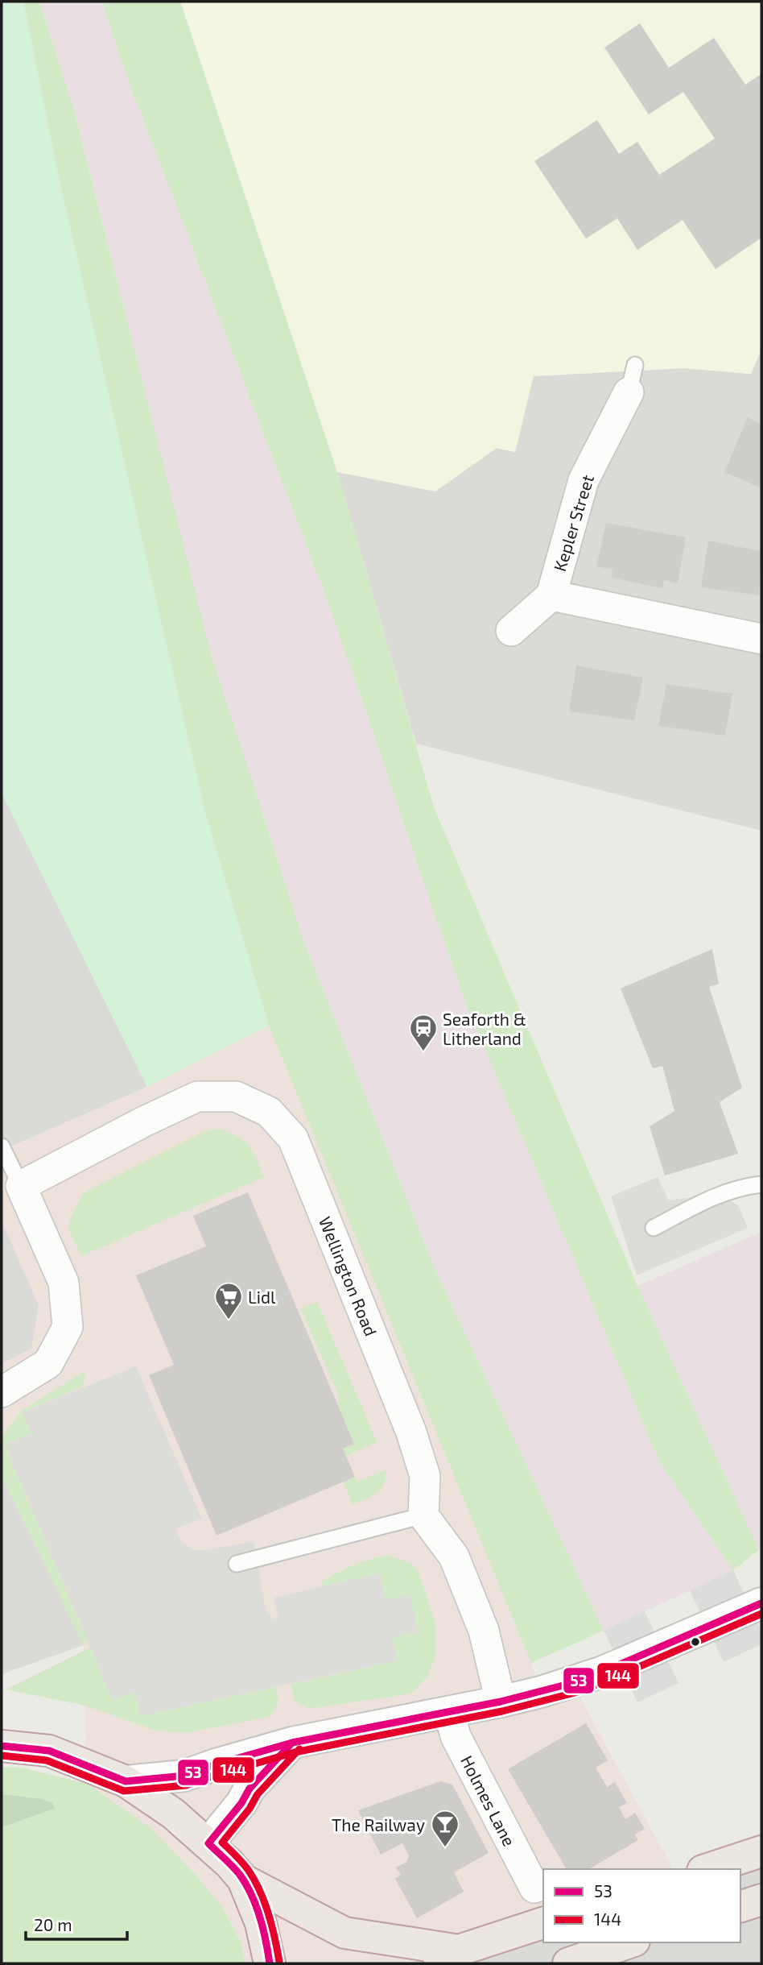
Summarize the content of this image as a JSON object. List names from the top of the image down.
{
  "streets": {
    "street": ["Kepler Street", "Wellington Road", "Holmes Lane"]
  },
  "places": {
    "station": ["Seaforth & Litherland"],
    "supermarket": ["Lidl"],
    "bar": ["The Railway"]
  },
  "lines": ["transit line 53", "transit line 144"],
  "legend": ["53", "144"],
  "scale_bar": "20 m"
}
